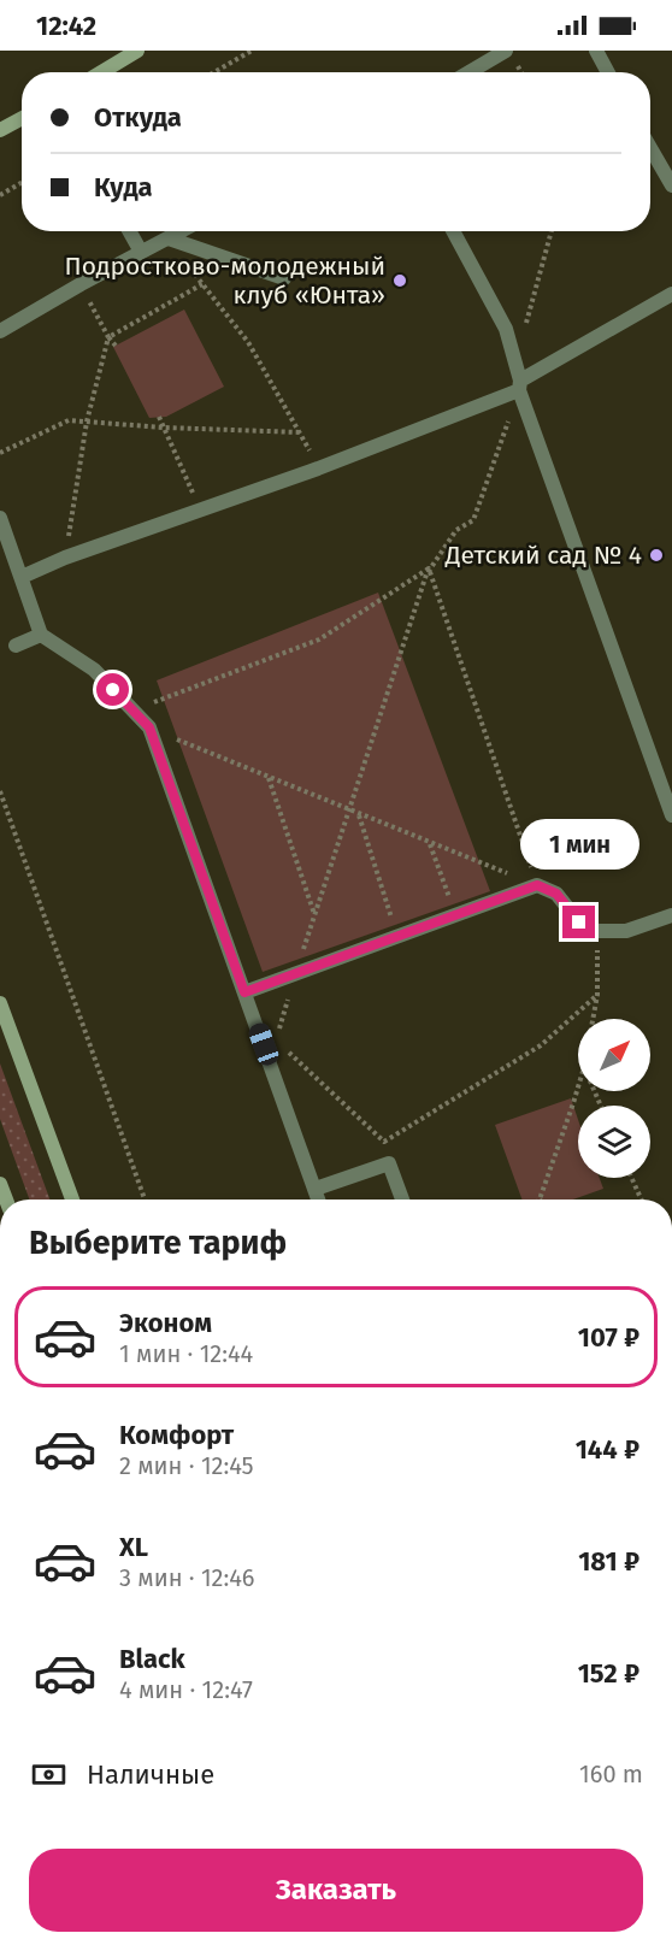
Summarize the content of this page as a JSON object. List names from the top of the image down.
{
  "places": ["Подростково-молодежный клуб «Юнта»", "Детский сад № 4"],
  "north": "top right",
  "page": {
    "status": "12:42",
    "banner": ["Откуда", "Куда"],
    "bubble": "1 мин",
    "heading": "Выберите тариф",
    "list": [
      {
        "name": "Эконом",
        "note": "1 мин · 12:44",
        "value": "107 ₽"
      },
      {
        "name": "Комфорт",
        "note": "2 мин · 12:45",
        "value": "144 ₽"
      },
      {
        "name": "XL",
        "note": "3 мин · 12:46",
        "value": "181 ₽"
      },
      {
        "name": "Black",
        "note": "4 мин · 12:47",
        "value": "152 ₽"
      }
    ],
    "pay": ["Наличные", "160 m"],
    "buttons": "Заказать"
  }
}
